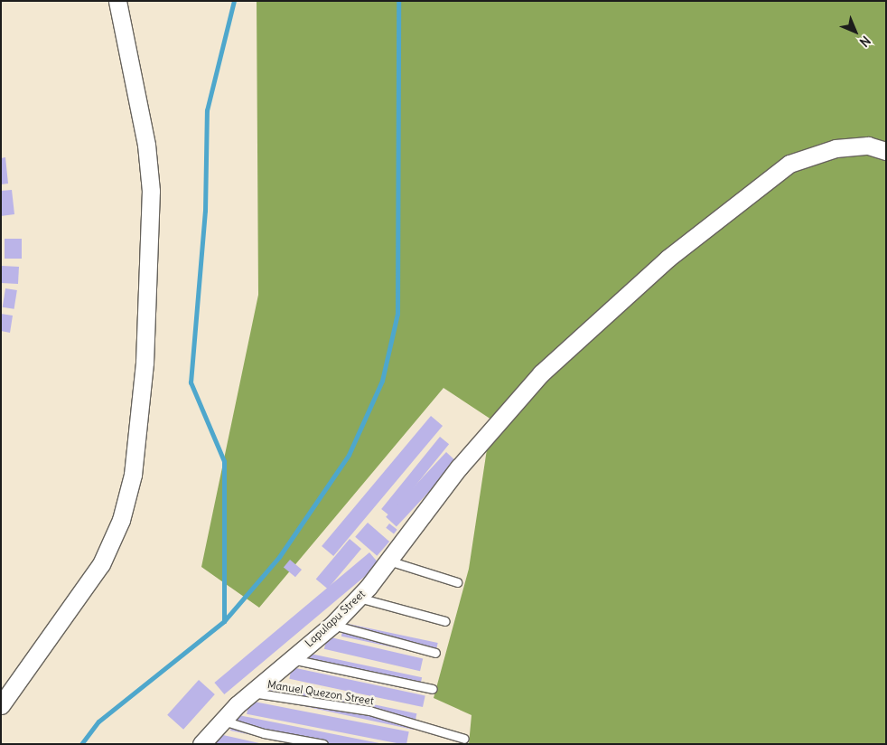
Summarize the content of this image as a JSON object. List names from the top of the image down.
{
  "streets": {
    "street": ["Lapulapu Street"],
    "lane": ["Manuel Quezon Street"]
  },
  "crossings": [
    ["Lapulapu Street", "Manuel Quezon Street"]
  ],
  "north": "bottom right"
}
